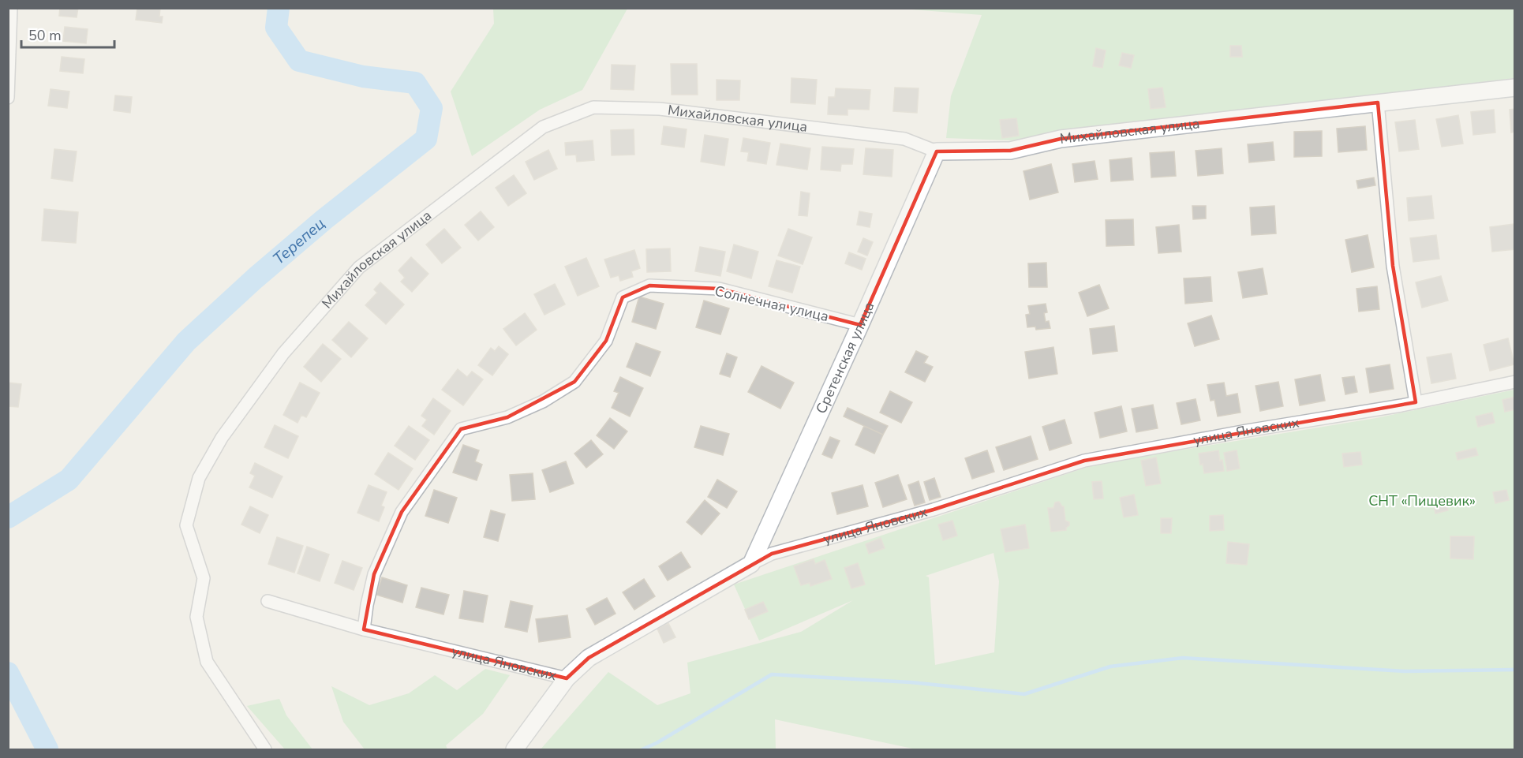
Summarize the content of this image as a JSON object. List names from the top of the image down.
{
  "streets": {
    "street": [
      "Михайловская улица",
      "Солнечная улица",
      "Сретенская улица",
      "улица Яновских"
    ]
  },
  "crossings": [
    ["Михайловская улица", "Сретенская улица"],
    ["Солнечная улица", "Сретенская улица"],
    ["Солнечная улица", "улица Яновских"],
    ["Сретенская улица", "улица Яновских"]
  ],
  "water": ["Терепец"],
  "parks": ["СНТ «Пищевик»"],
  "scale_bar": "50 m"
}
